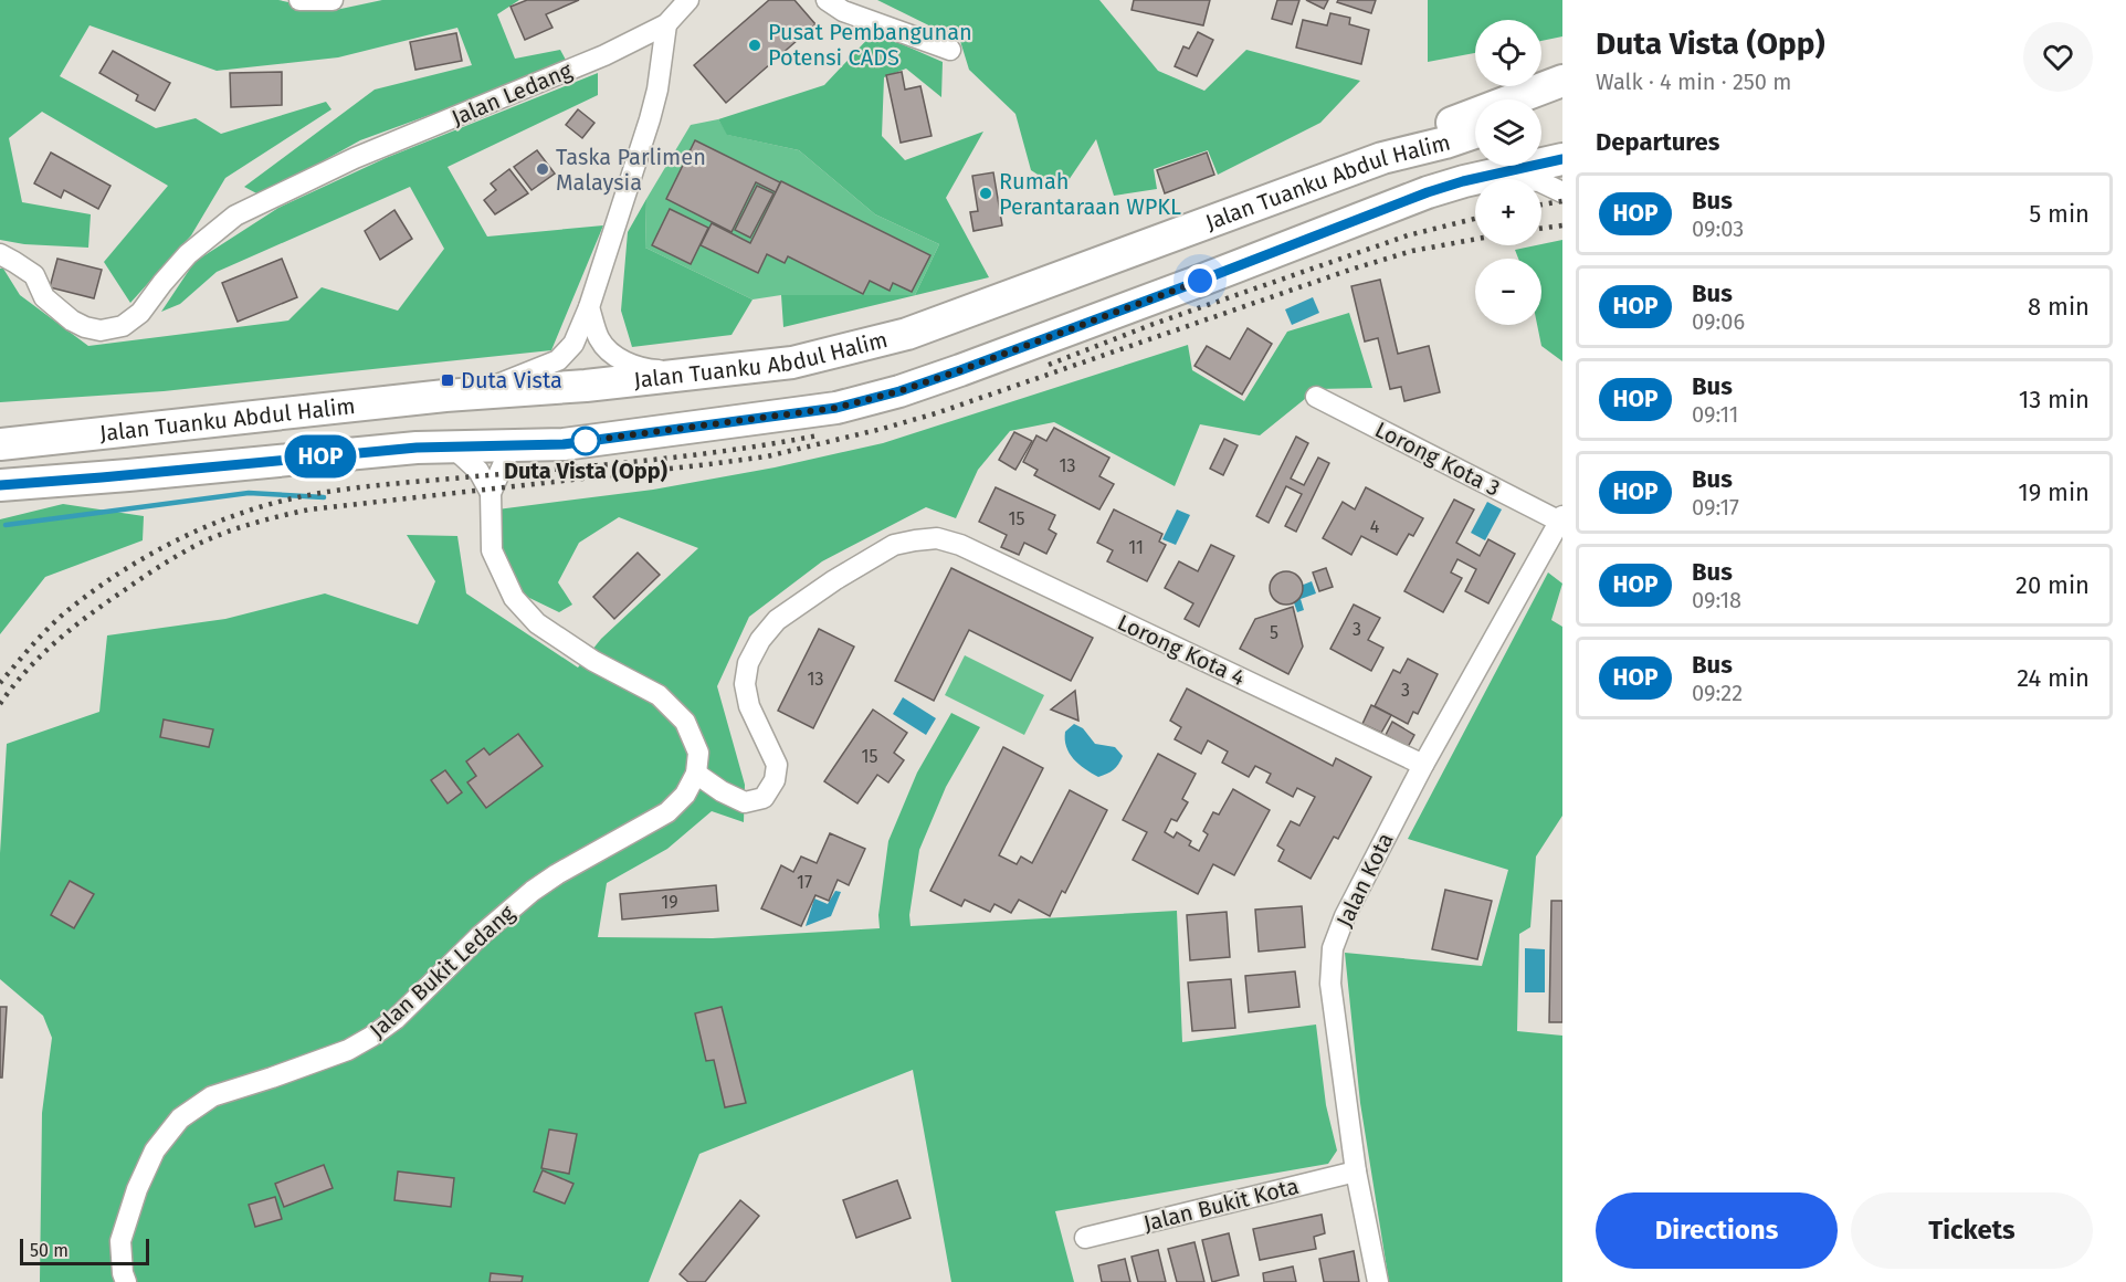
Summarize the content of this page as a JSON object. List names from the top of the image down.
{
  "streets": {
    "main road": ["Jalan Tuanku Abdul Halim"],
    "street": [
      "Jalan Ledang",
      "Lorong Kota 3",
      "Lorong Kota 4",
      "Jalan Kota",
      "Jalan Bukit Ledang",
      "Jalan Bukit Kota"
    ]
  },
  "crossings": [
    ["Lorong Kota 3", "Jalan Kota"],
    ["Lorong Kota 4", "Jalan Kota"],
    ["Lorong Kota 4", "Jalan Bukit Ledang"],
    ["Jalan Kota", "Jalan Bukit Kota"]
  ],
  "places": {
    "other": [
      "Pusat Pembangunan Potensi CADS",
      "Taska Parlimen Malaysia",
      "Rumah Perantaraan WPKL",
      "Duta Vista (Opp)"
    ],
    "transit": ["Duta Vista"]
  },
  "lines": ["bus line HOP"],
  "house_numbers": [
    "13",
    "15",
    "4",
    "11",
    "3",
    "5",
    "13",
    "3",
    "15",
    "17",
    "19"
  ],
  "scale_bar": "50 m",
  "page": {
    "on_map": "HOP",
    "heading": [
      ["Duta Vista (Opp)", "Walk · 4 min · 250 m"],
      "Departures"
    ],
    "map_buttons": ["+", "−"],
    "list": [
      {
        "mark": "HOP",
        "name": "Bus",
        "note": "09:03",
        "value": "5 min"
      },
      {
        "mark": "HOP",
        "name": "Bus",
        "note": "09:06",
        "value": "8 min"
      },
      {
        "mark": "HOP",
        "name": "Bus",
        "note": "09:11",
        "value": "13 min"
      },
      {
        "mark": "HOP",
        "name": "Bus",
        "note": "09:17",
        "value": "19 min"
      },
      {
        "mark": "HOP",
        "name": "Bus",
        "note": "09:18",
        "value": "20 min"
      },
      {
        "mark": "HOP",
        "name": "Bus",
        "note": "09:22",
        "value": "24 min"
      }
    ],
    "buttons": ["Directions", "Tickets"],
    "scale": "50 m"
  }
}
